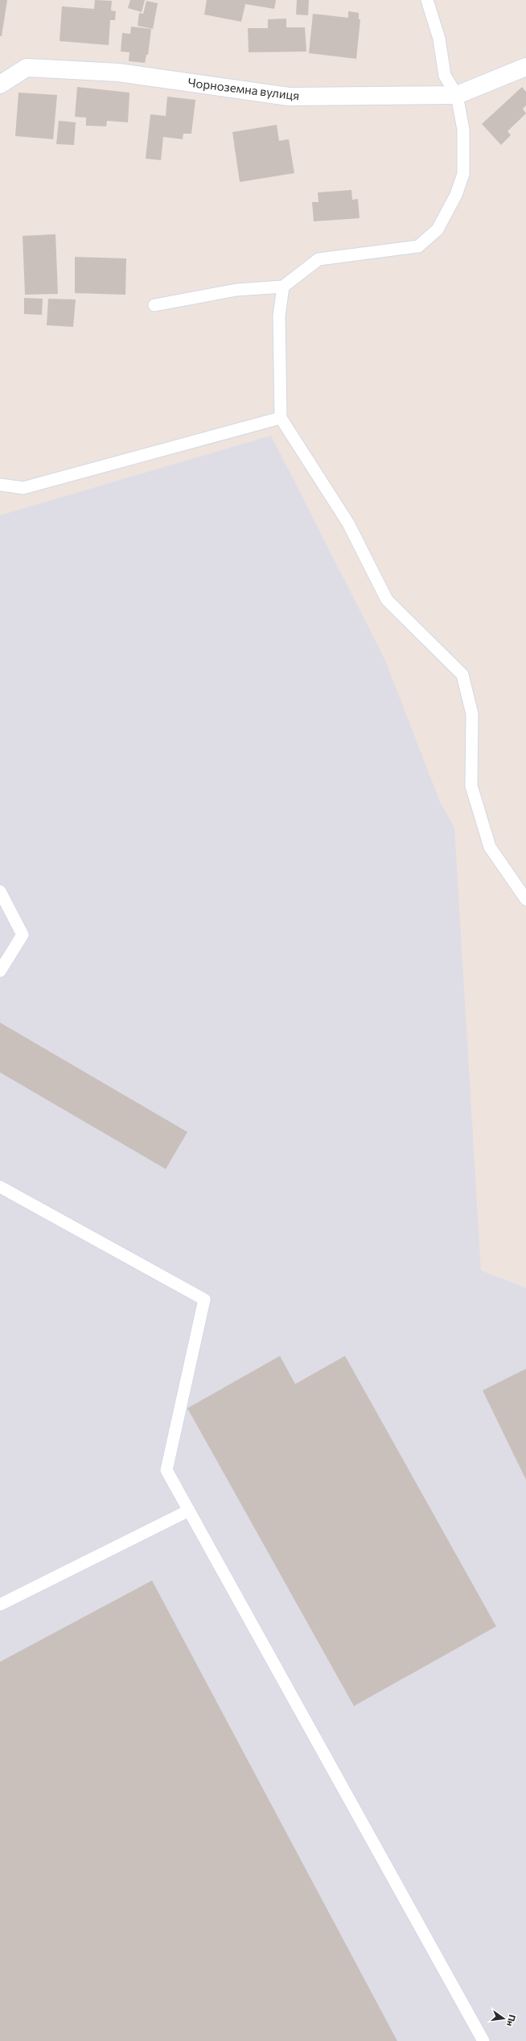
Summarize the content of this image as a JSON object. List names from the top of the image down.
{
  "streets": {
    "street": ["Чорноземна вулиця"]
  },
  "north": "right"
}
